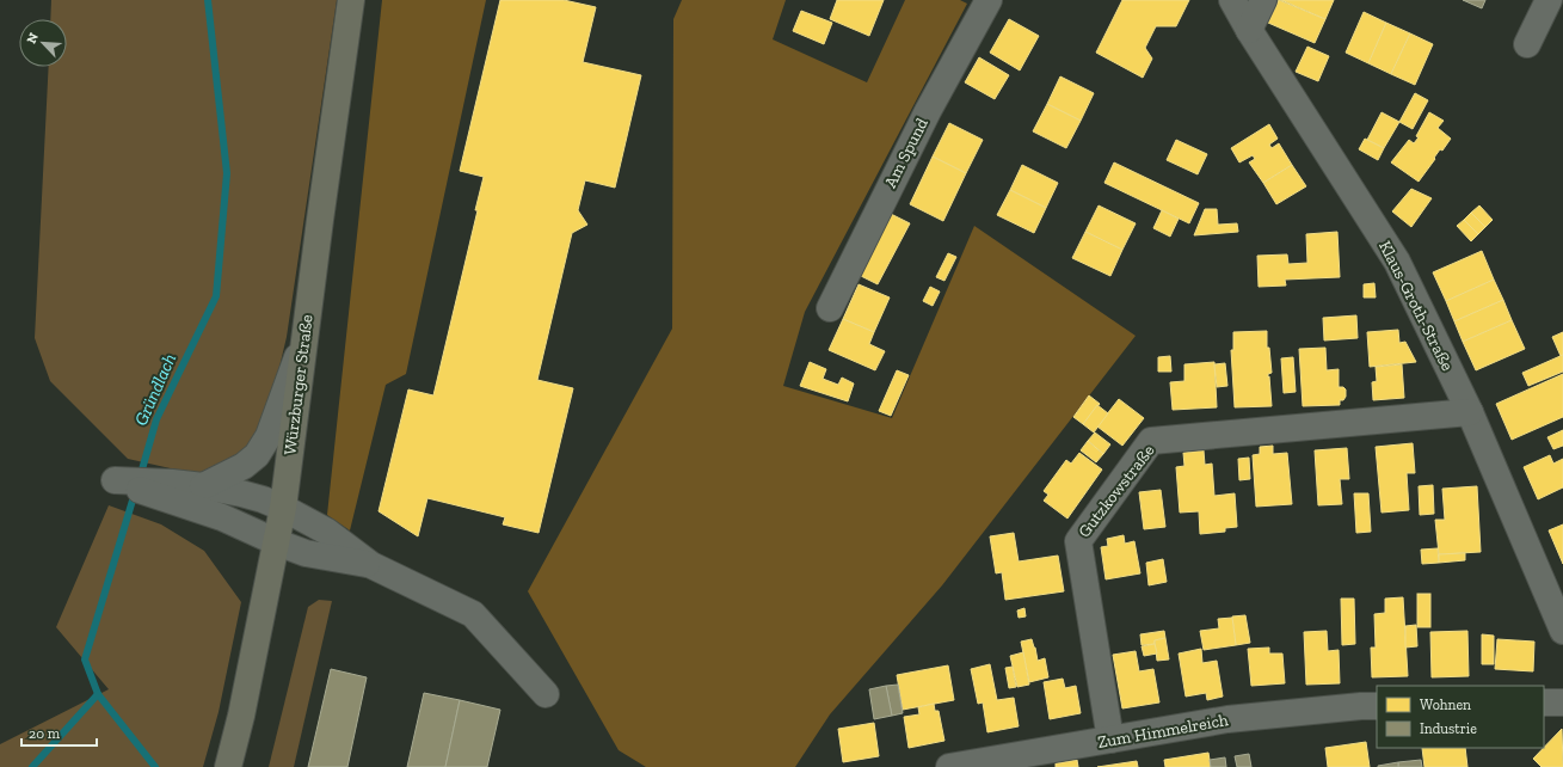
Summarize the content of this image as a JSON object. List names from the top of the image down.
{
  "streets": {
    "main road": ["Würzburger Straße"],
    "street": [
      "Am Spund",
      "Klaus-Groth-Straße",
      "Gutzkowstraße",
      "Zum Himmelreich"
    ]
  },
  "crossings": [
    ["Klaus-Groth-Straße", "Gutzkowstraße"],
    ["Gutzkowstraße", "Zum Himmelreich"]
  ],
  "water": ["Gründlach"],
  "legend": ["Wohnen", "Industrie"],
  "scale_bar": "20 m",
  "north": "top left"
}
